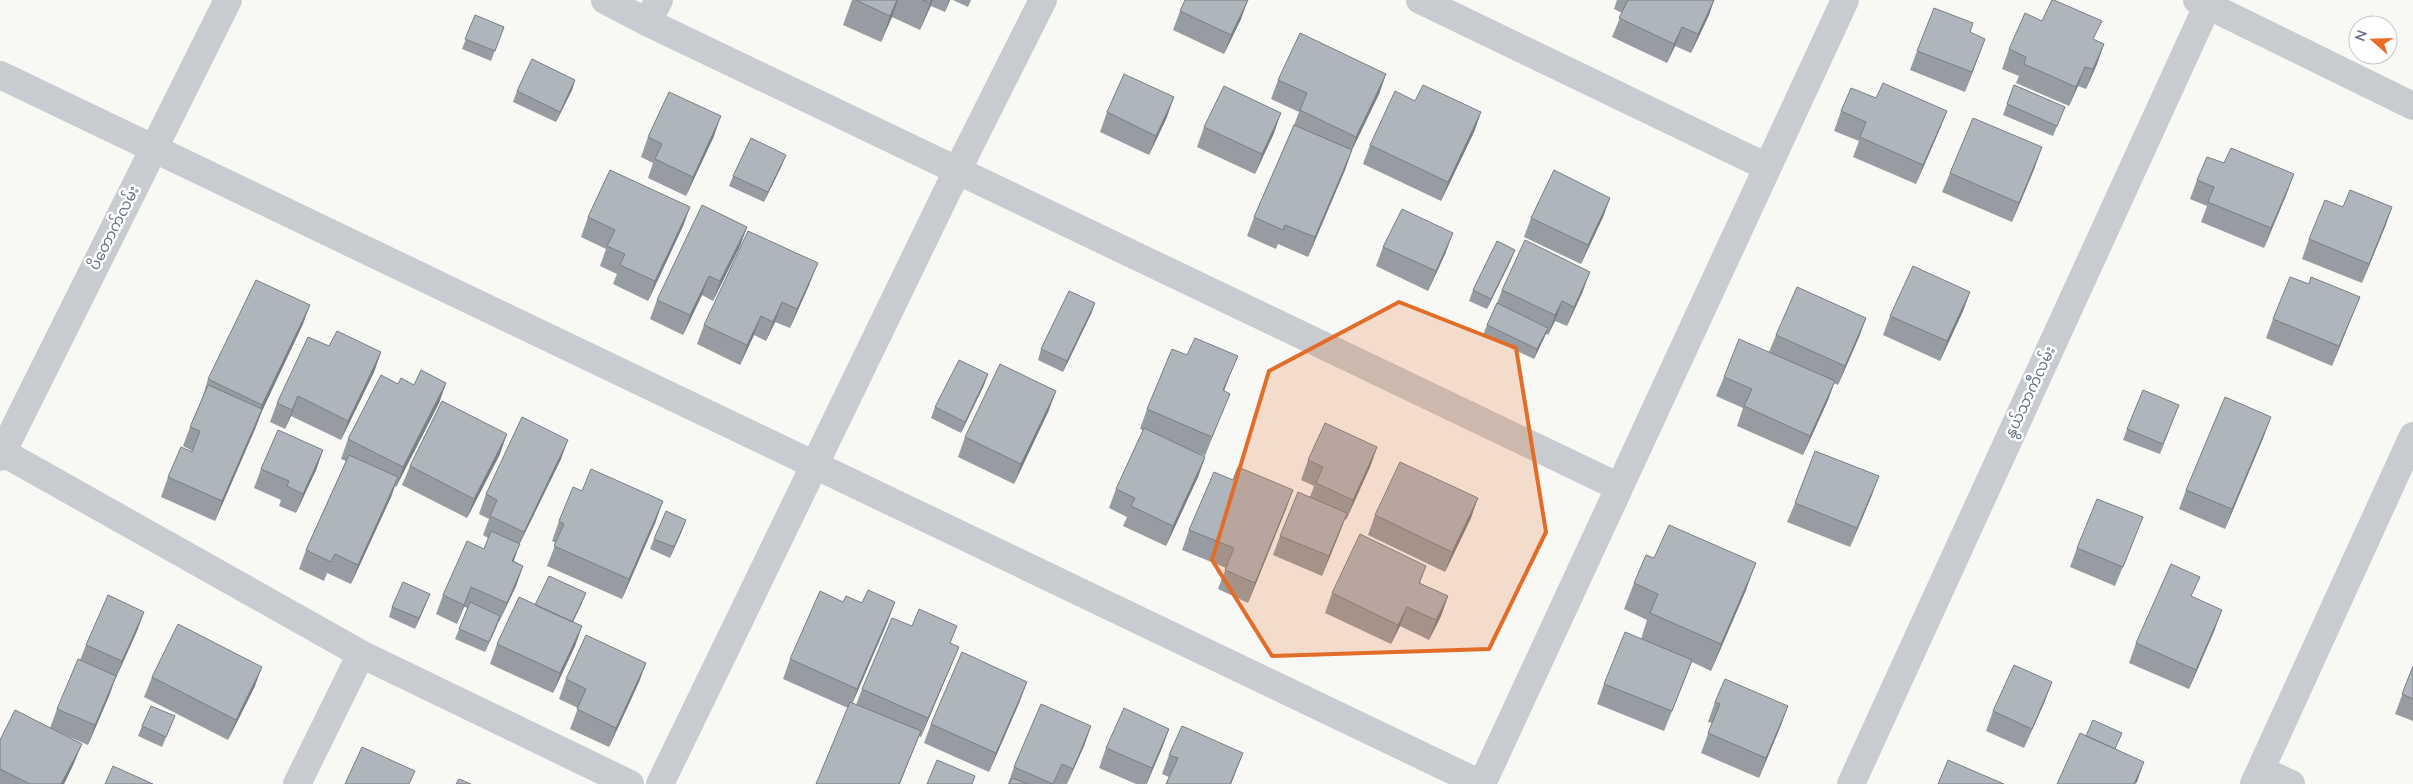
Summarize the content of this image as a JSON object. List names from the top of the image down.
{
  "streets": {
    "street": ["ပိတောက်လမ်း", "နွယ်သာကီလမ်း"]
  },
  "north": "left"
}
